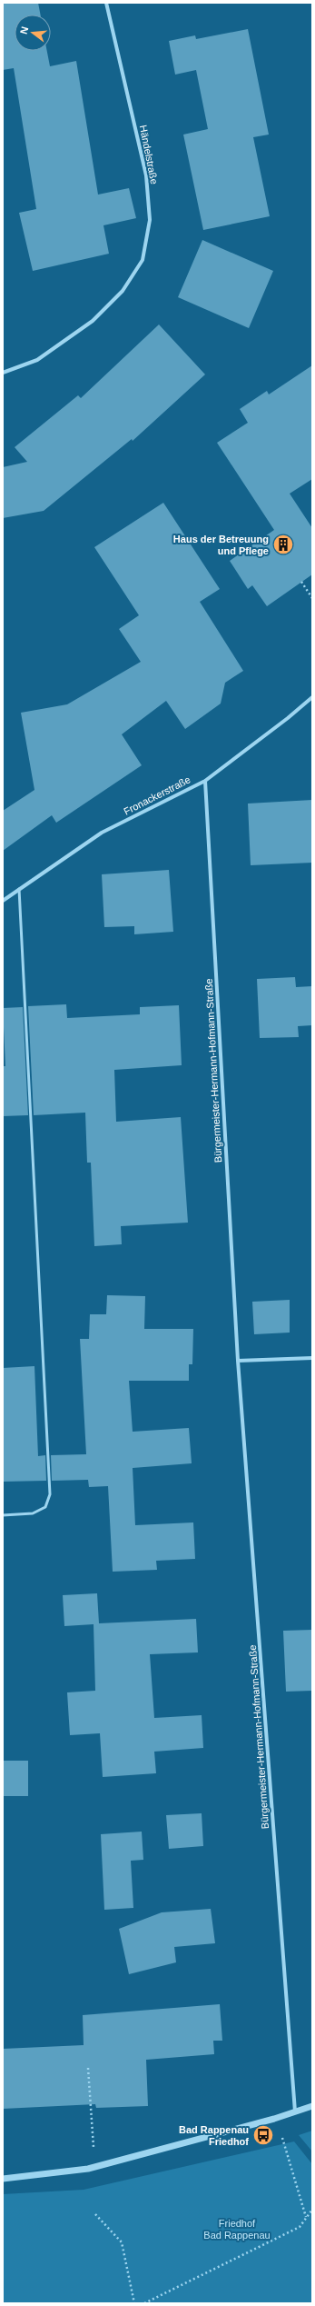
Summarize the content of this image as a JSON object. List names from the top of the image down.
{
  "streets": {
    "street": ["Händelstraße", "Fronackerstraße", "Bürgermeister-Hermann-Hofmann-Straße"]
  },
  "crossings": [
    ["Fronackerstraße", "Bürgermeister-Hermann-Hofmann-Straße"]
  ],
  "parks": ["Friedhof Bad Rappenau"],
  "places": {
    "building": ["Haus der Betreuung und Pflege"],
    "bus stop": ["Bad Rappenau Friedhof"]
  },
  "north": "left"
}
